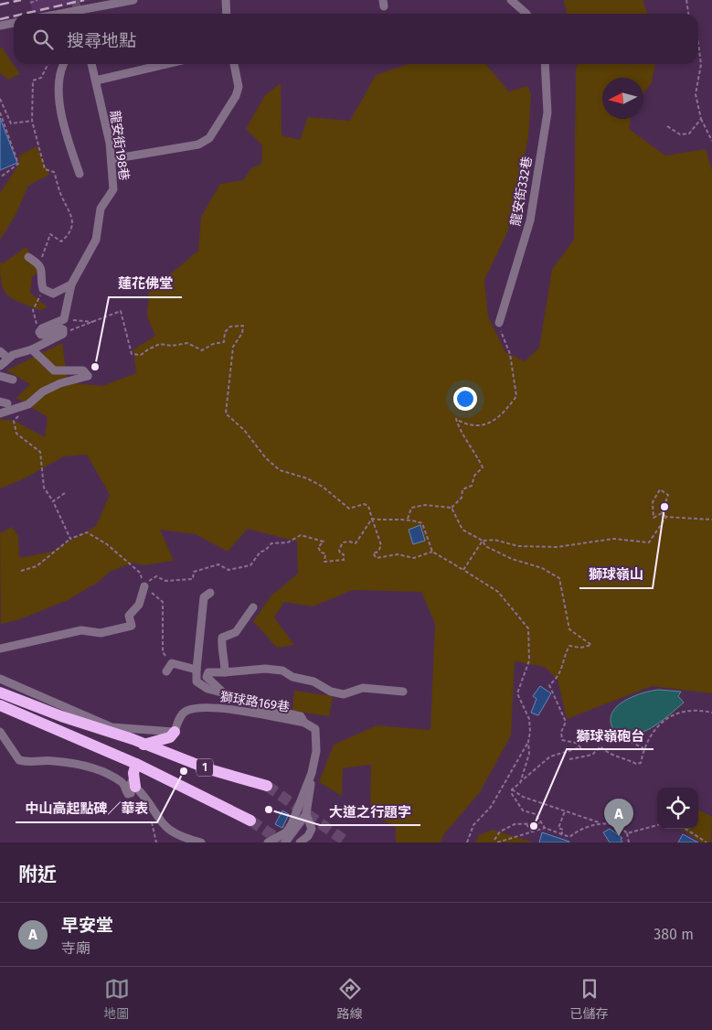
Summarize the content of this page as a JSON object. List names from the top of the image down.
{
  "streets": {
    "highway": ["1"],
    "lane": ["龍安街198巷", "龍安街332巷", "獅球路169巷"]
  },
  "places": [
    "蓮花佛堂",
    "獅球嶺山",
    "中山高起點碑／華表",
    "大道之行題字",
    "獅球嶺砲台"
  ],
  "north": "left",
  "page": {
    "search": "搜尋地點",
    "pins": "A",
    "heading": "附近",
    "list": [
      {
        "mark": "A",
        "name": "早安堂",
        "note": "寺廟",
        "value": "380 m"
      }
    ],
    "nav": ["地圖", "路線", "已儲存"]
  }
}
